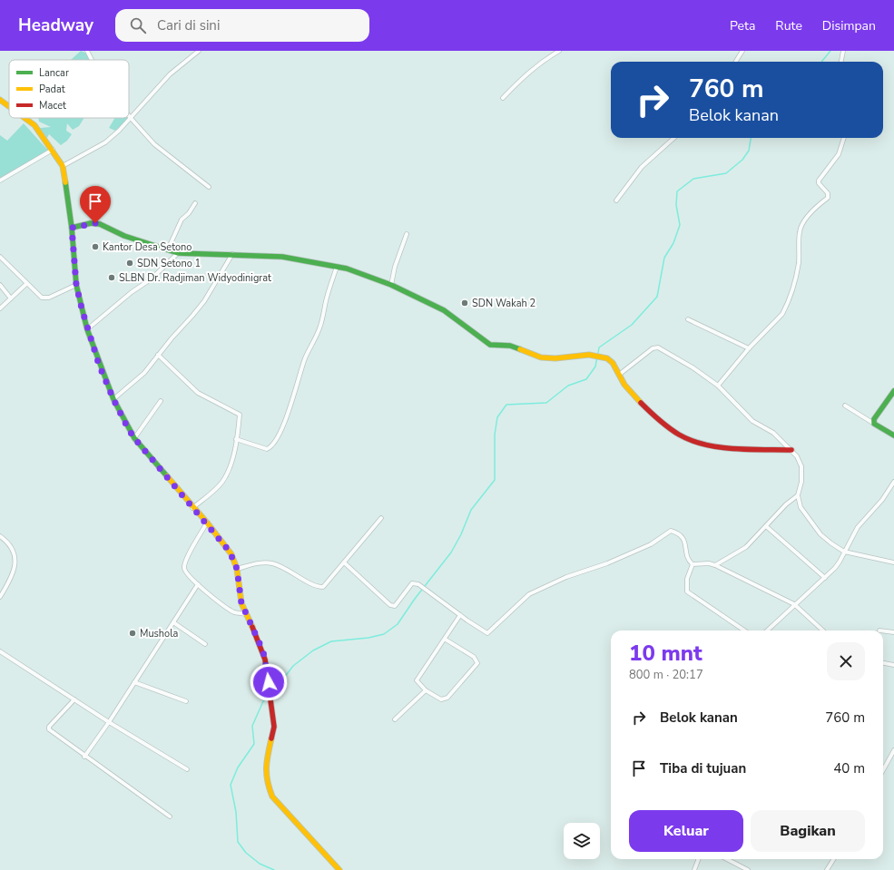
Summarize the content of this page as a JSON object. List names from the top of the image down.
{
  "places": [
    "Kantor Desa Setono",
    "SDN Setono 1",
    "SLBN Dr. Radjiman Widyodinigrat",
    "SDN Wakah 2",
    "Mushola"
  ],
  "legend": ["Lancar", "Padat", "Macet"],
  "page": {
    "header": "Headway",
    "search": "Cari di sini",
    "nav": ["Peta", "Rute", "Disimpan"],
    "turn": ["760 m", "Belok kanan"],
    "heading": ["10 mnt", "800 m · 20:17"],
    "list": [
      {
        "name": "Belok kanan",
        "value": "760 m"
      },
      {
        "name": "Tiba di tujuan",
        "value": "40 m"
      }
    ],
    "buttons": ["Keluar", "Bagikan"]
  }
}
